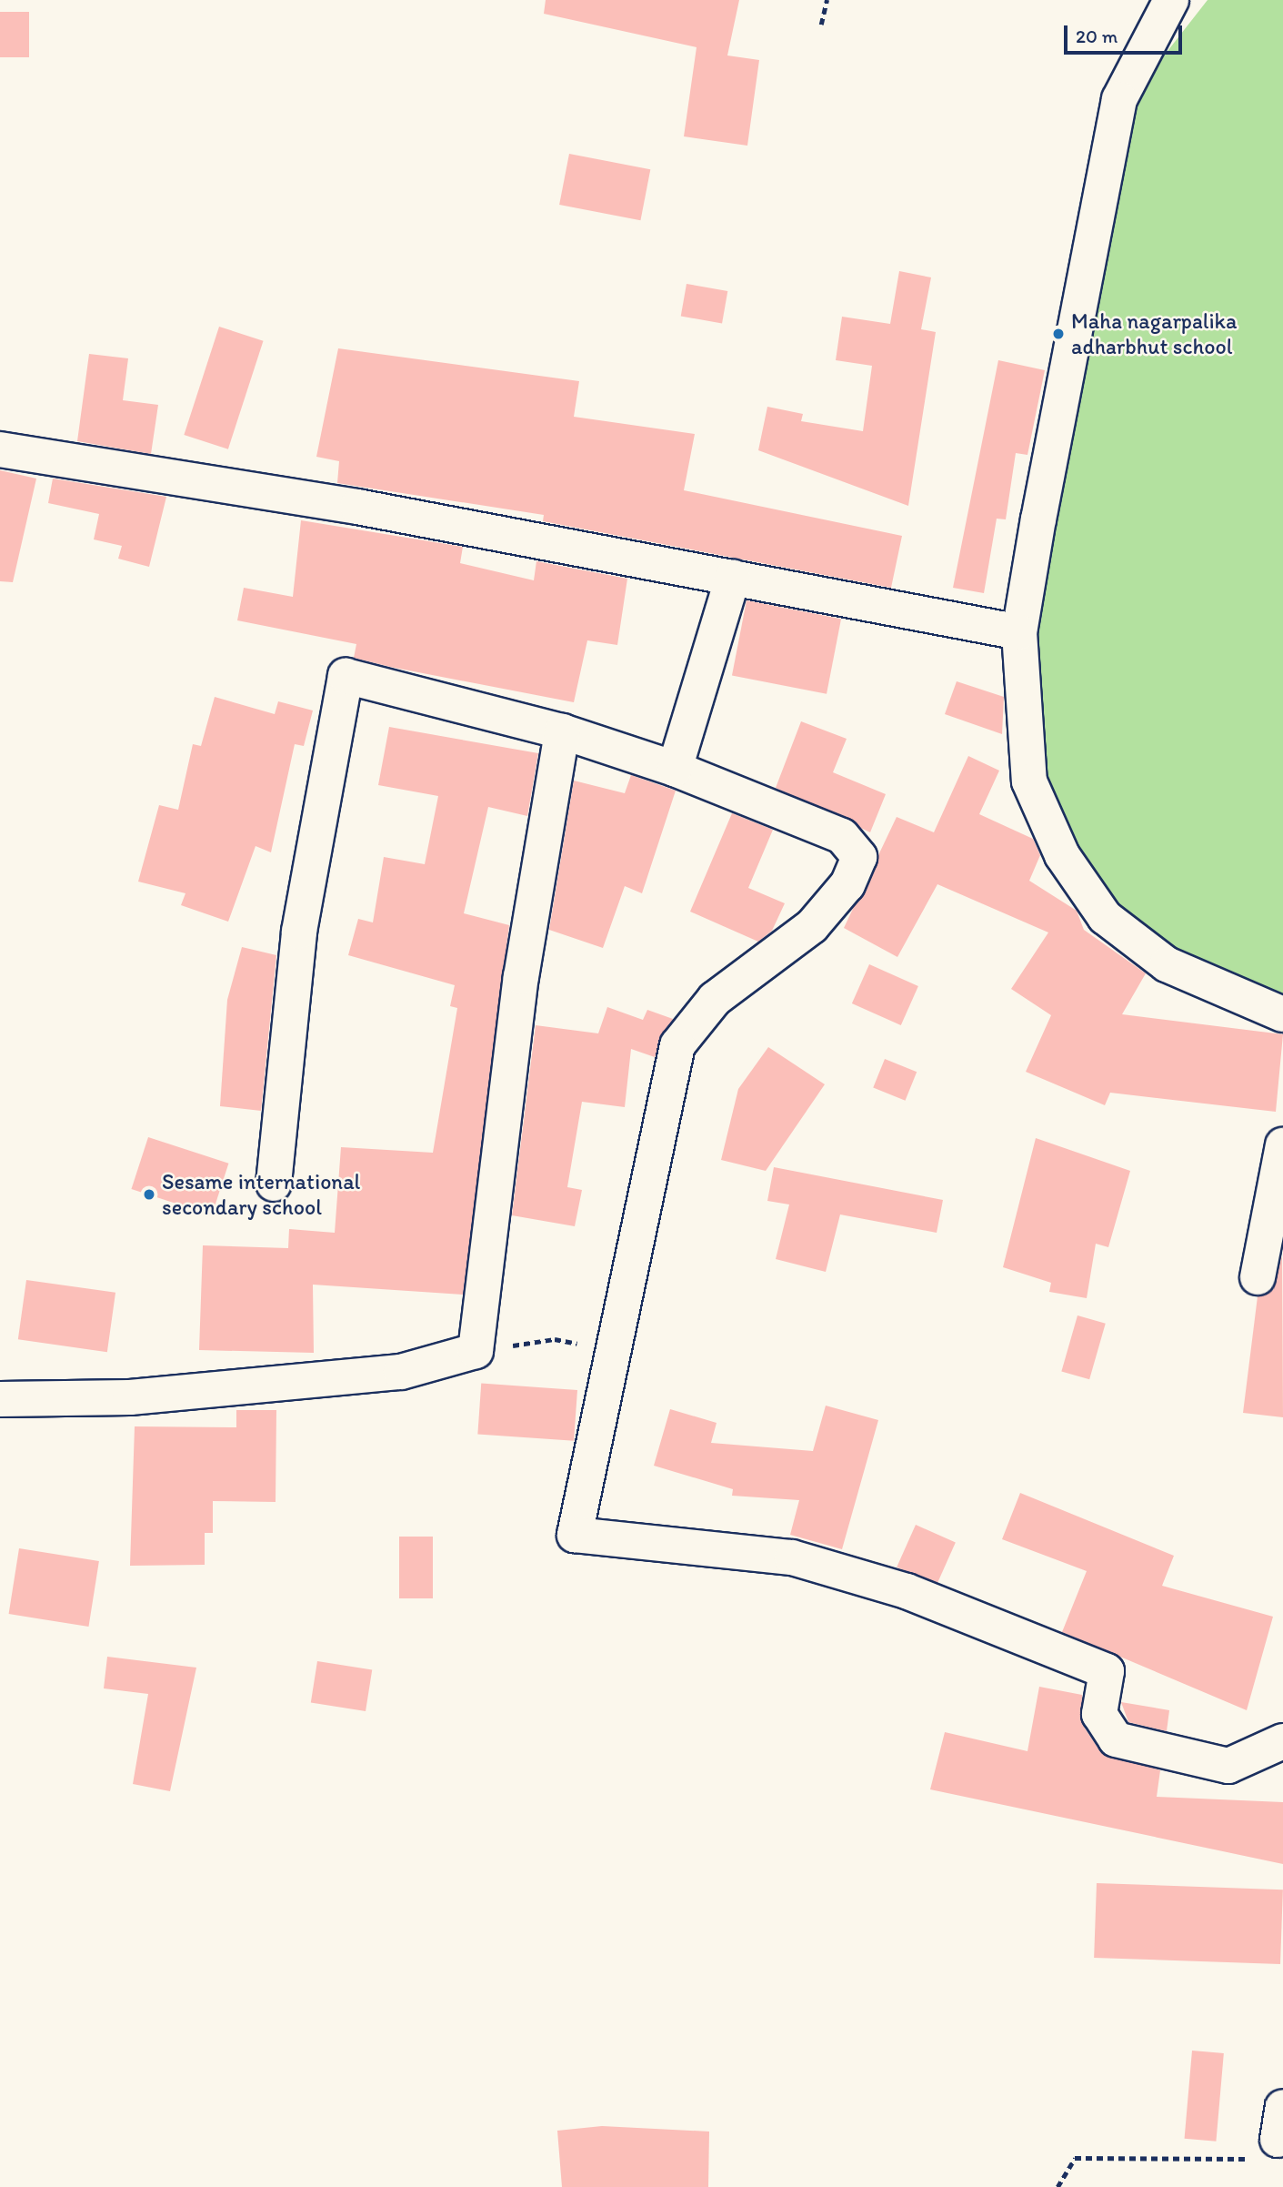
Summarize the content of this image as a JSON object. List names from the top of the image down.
{
  "places": ["Maha nagarpalika adharbhut school", "Sesame international secondary school"],
  "scale_bar": "20 m"
}
